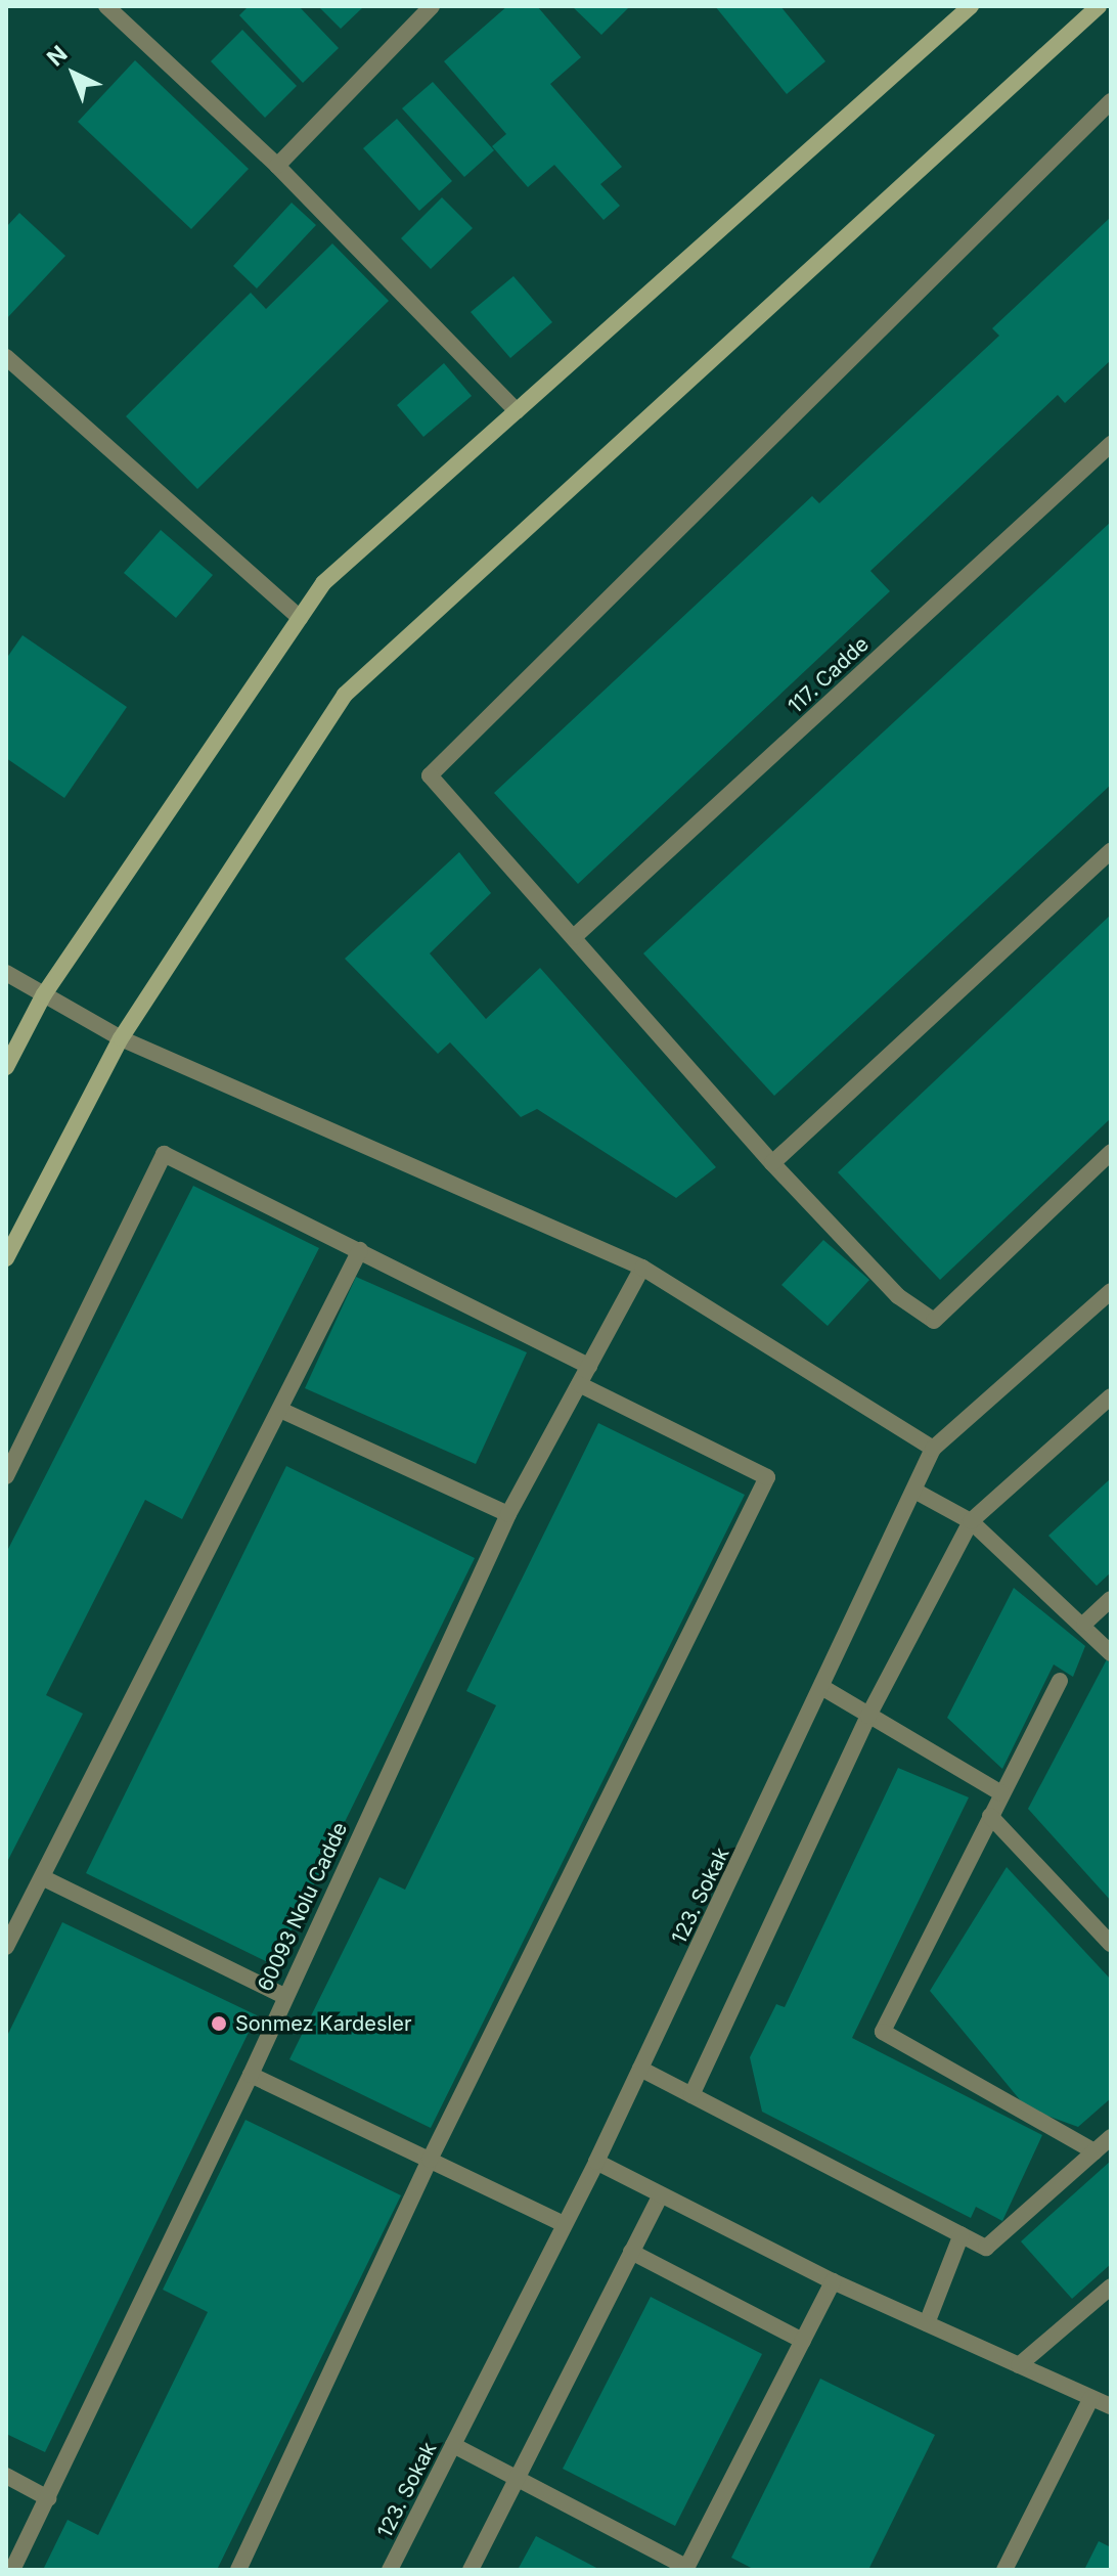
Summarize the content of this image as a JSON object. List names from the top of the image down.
{
  "streets": {
    "street": ["117. Cadde", "123. Sokak", "60093 Nolu Cadde"]
  },
  "places": ["Sonmez Kardesler"],
  "north": "top left"
}
